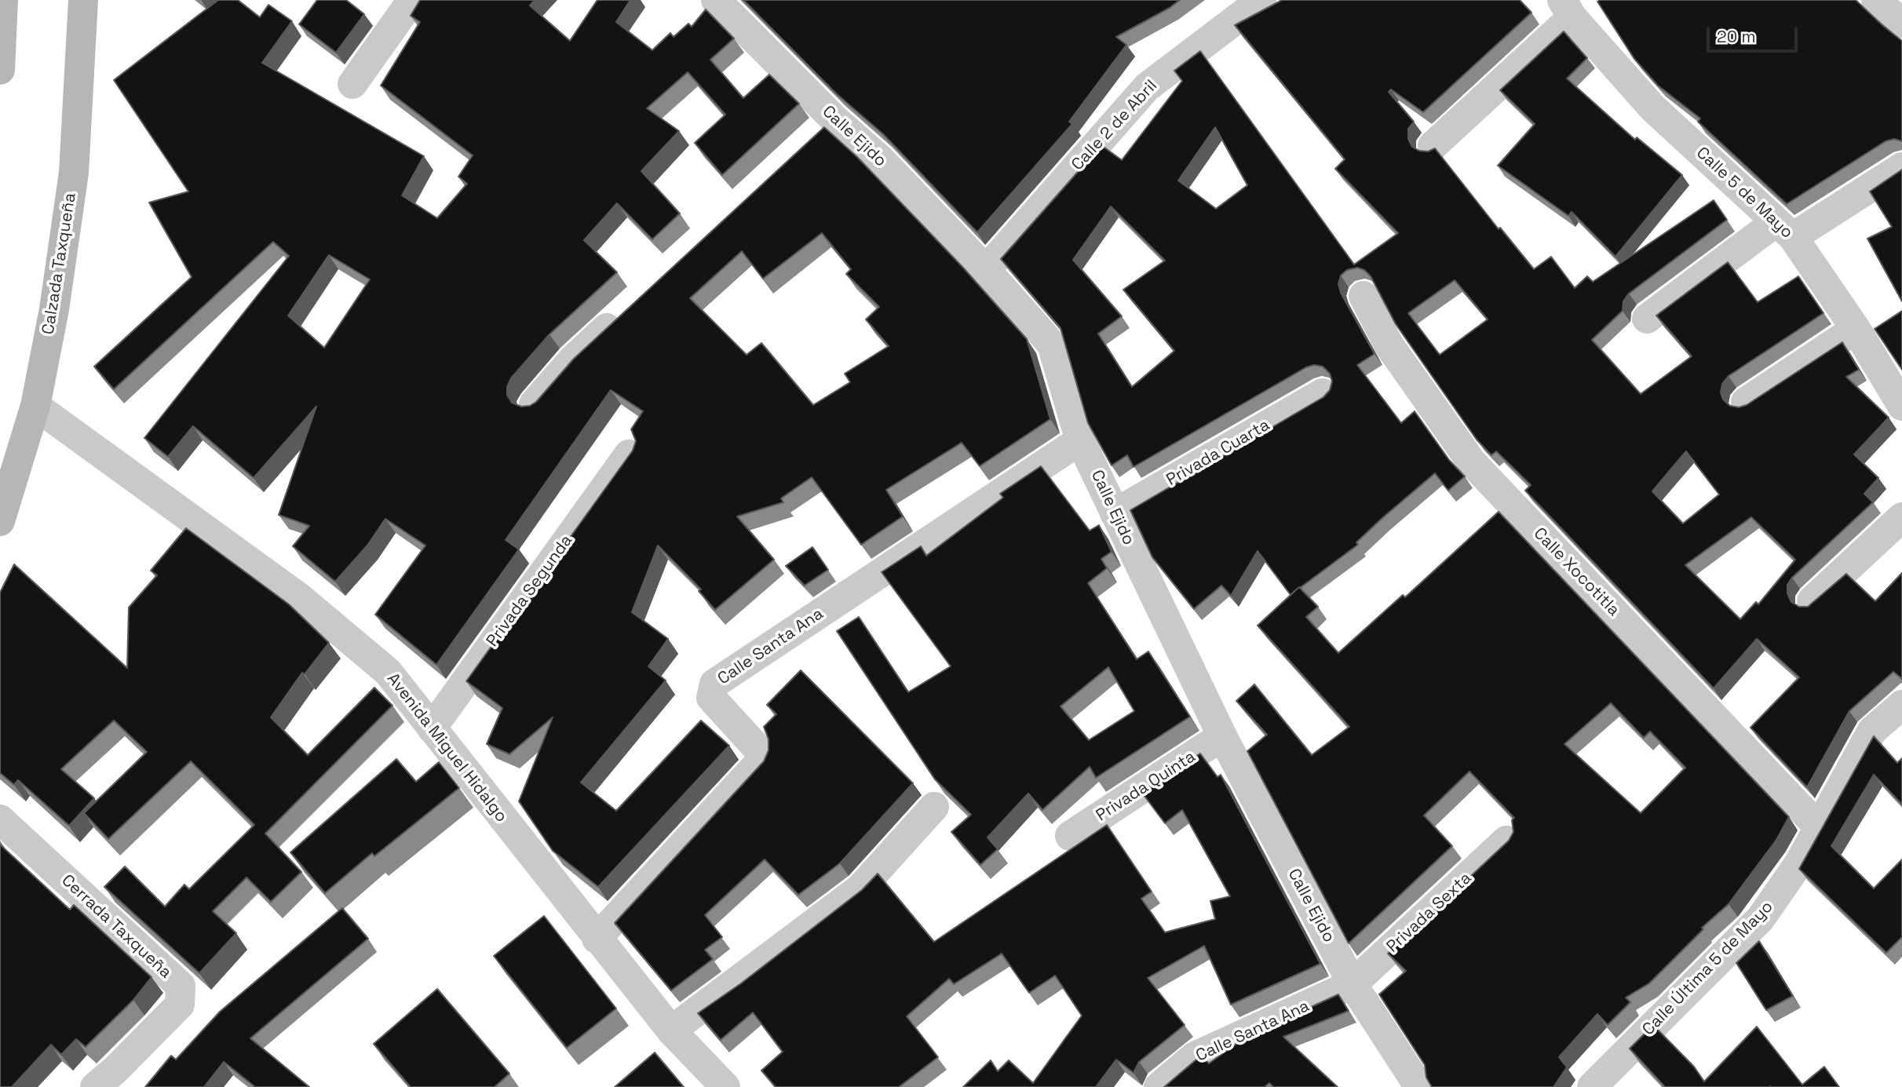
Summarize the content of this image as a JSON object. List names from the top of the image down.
{
  "streets": {
    "main road": ["Calzada Taxqueña"],
    "street": [
      "Calle 2 de Abril",
      "Calle Ejido",
      "Calle 5 de Mayo",
      "Privada Cuarta",
      "Calle Xocotitla",
      "Privada Segunda",
      "Calle Santa Ana",
      "Avenida Miguel Hidalgo",
      "Privada Quinta",
      "Privada Sexta",
      "Cerrada Taxqueña",
      "Calle Última 5 de Mayo"
    ]
  },
  "crossings": [
    ["Calle 2 de Abril", "Calle Ejido"],
    ["Calle Ejido", "Privada Cuarta"],
    ["Calle Ejido", "Calle Santa Ana"],
    ["Calle Ejido", "Privada Quinta"],
    ["Calle Ejido", "Privada Sexta"],
    ["Calzada Taxqueña", "Avenida Miguel Hidalgo"],
    ["Calle Xocotitla", "Calle Última 5 de Mayo"],
    ["Privada Segunda", "Avenida Miguel Hidalgo"],
    ["Calle Santa Ana", "Avenida Miguel Hidalgo"],
    ["Calle Santa Ana", "Privada Sexta"]
  ],
  "scale_bar": "20 m"
}
